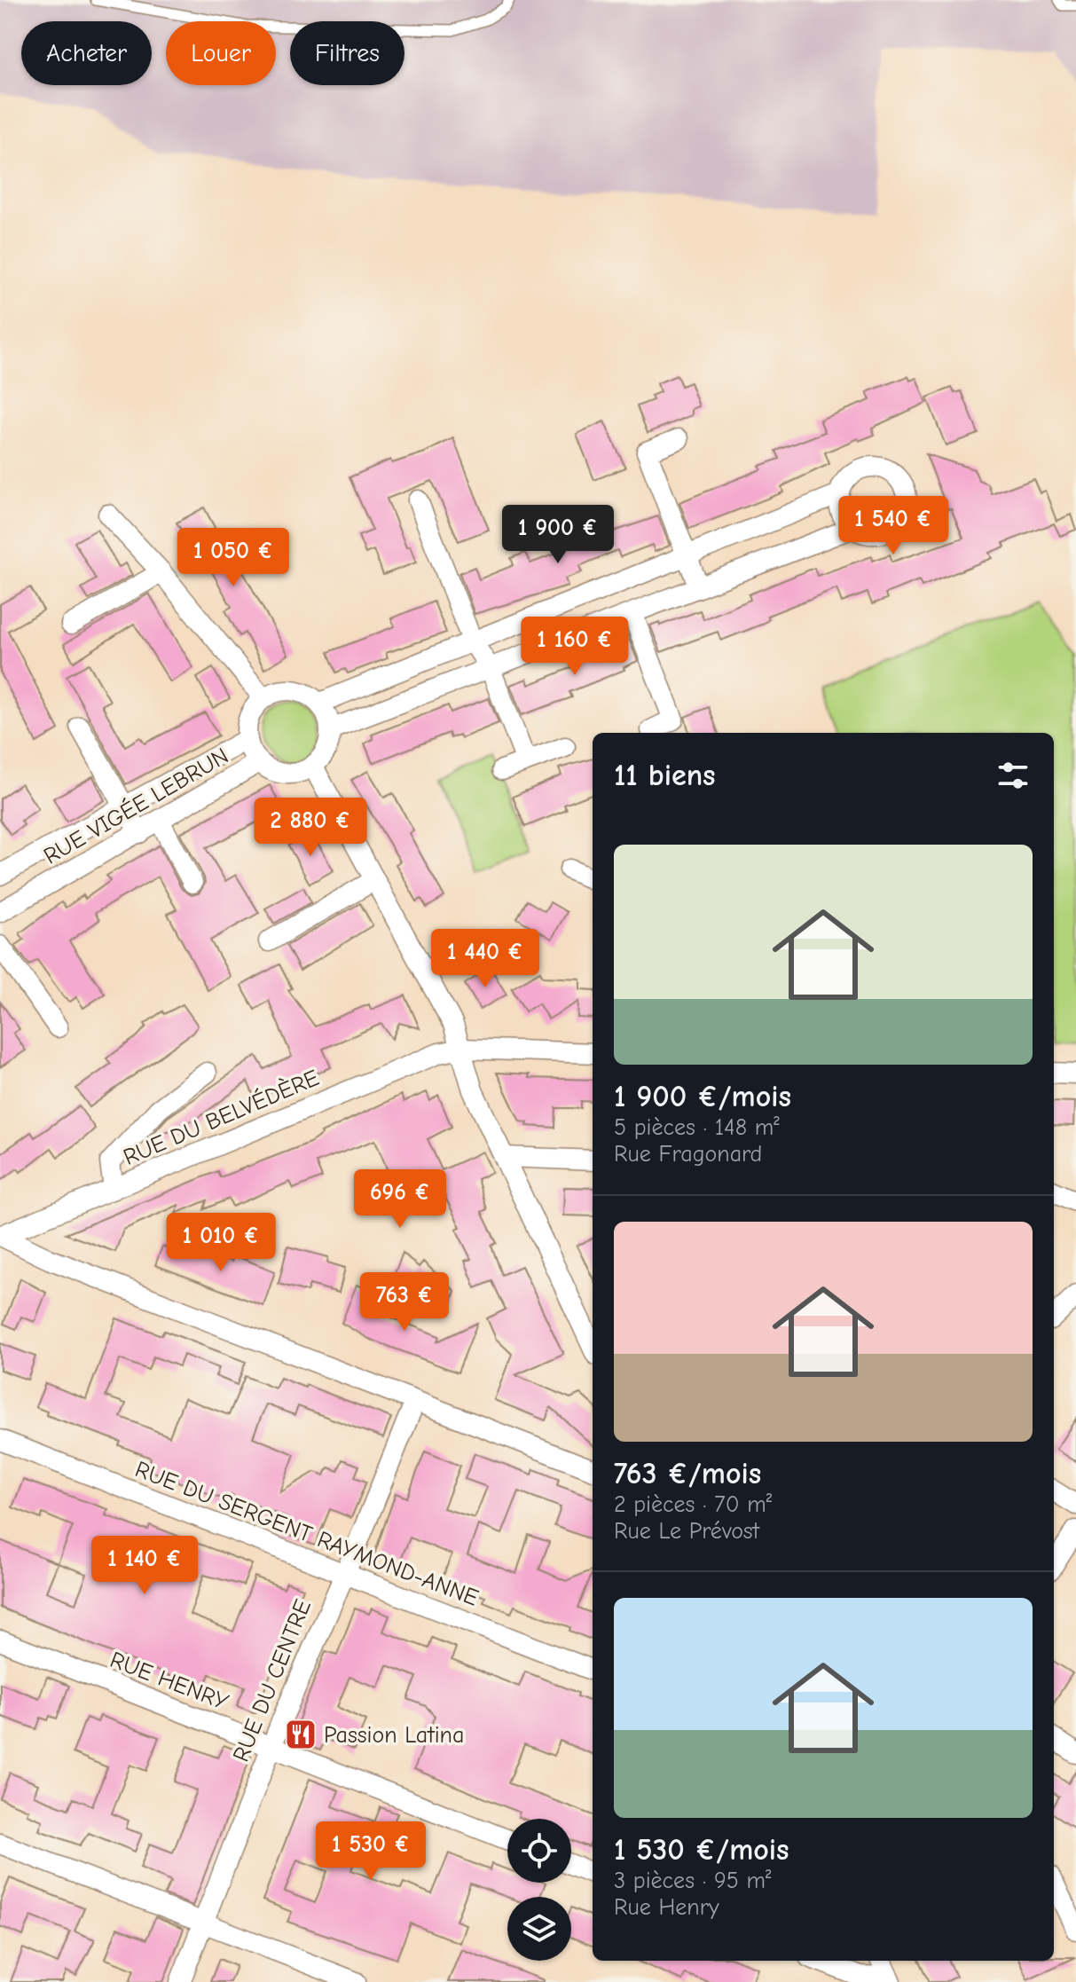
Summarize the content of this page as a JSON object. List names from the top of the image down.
{
  "streets": {
    "street": [
      "RUE VIGÉE LEBRUN",
      "RUE DU BELVÉDÈRE",
      "RUE DU SERGENT RAYMOND-ANNE",
      "RUE HENRY",
      "RUE DU CENTRE"
    ]
  },
  "crossings": [
    ["RUE DU SERGENT RAYMOND-ANNE", "RUE DU CENTRE"],
    ["RUE HENRY", "RUE DU CENTRE"]
  ],
  "places": {
    "restaurant": ["Passion Latina"]
  },
  "page": {
    "chip": ["Acheter", "Louer", "Filtres"],
    "price": [
      "1 540 €",
      "1 900 €",
      "1 050 €",
      "1 160 €",
      "2 880 €",
      "1 440 €",
      "696 €",
      "1 010 €",
      "763 €",
      "1 140 €",
      "1 530 €"
    ],
    "heading": "11 biens",
    "list": [
      {
        "name": "1 900 €/mois",
        "note": "5 pièces · 148 m² · Rue Fragonard"
      },
      {
        "name": "763 €/mois",
        "note": "2 pièces · 70 m² · Rue Le Prévost"
      },
      {
        "name": "1 530 €/mois",
        "note": "3 pièces · 95 m² · Rue Henry"
      }
    ]
  }
}
